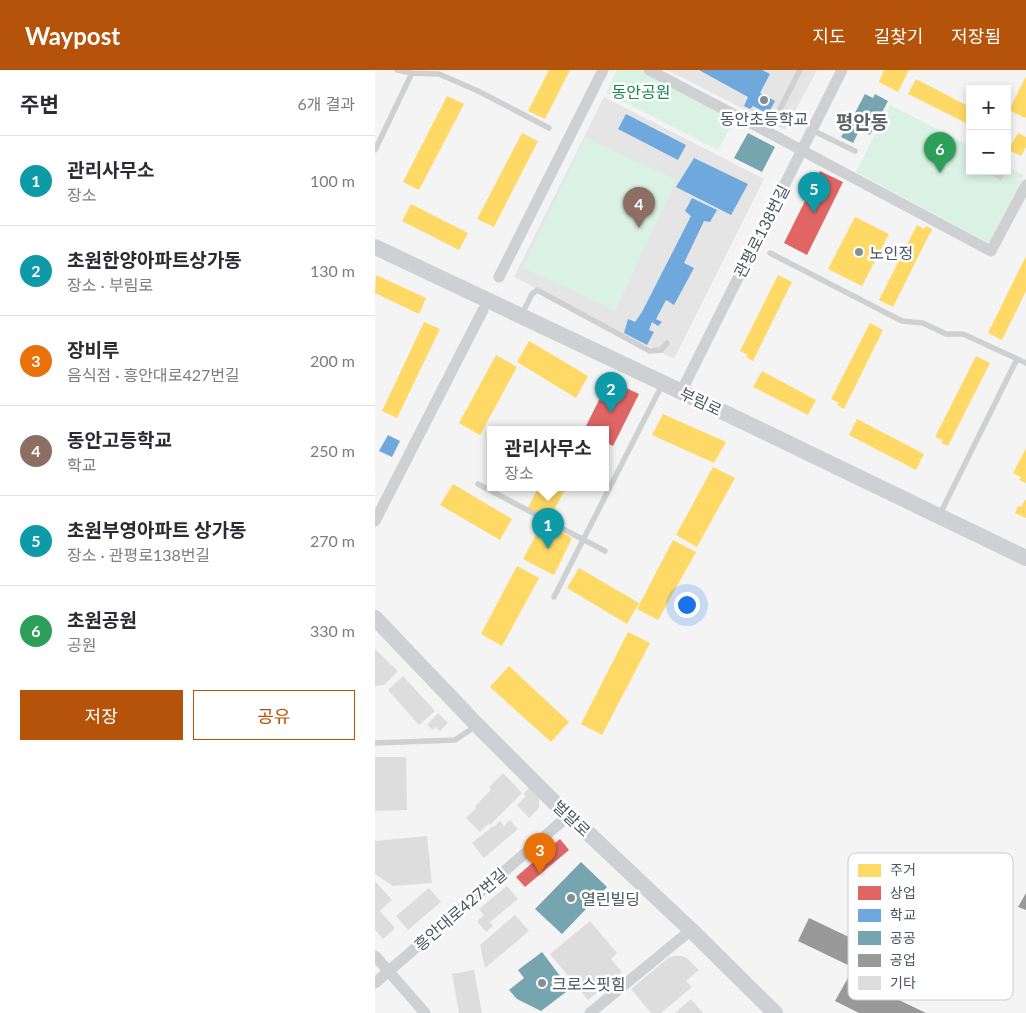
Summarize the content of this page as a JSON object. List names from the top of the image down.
{
  "streets": {
    "street": [
      "관평로138번길",
      "부림로",
      "벌말로",
      "흥안대로427번길"
    ]
  },
  "crossings": [
    ["관평로138번길", "부림로"],
    ["벌말로", "흥안대로427번길"]
  ],
  "districts": ["평안동"],
  "parks": ["동안공원"],
  "places": [
    "동안초등학교",
    "노인정",
    "열린빌딩",
    "크로스핏힘"
  ],
  "legend": [
    "주거",
    "상업",
    "학교",
    "공공",
    "공업",
    "기타"
  ],
  "page": {
    "header": "Waypost",
    "nav": ["지도", "길찾기", "저장됨"],
    "heading": ["주변", "6개 결과"],
    "map_buttons": ["+", "−"],
    "pins": [
      "6",
      "5",
      "4",
      "2",
      "1",
      "3"
    ],
    "list": [
      {
        "mark": "1",
        "name": "관리사무소",
        "note": "장소",
        "value": "100 m"
      },
      {
        "mark": "2",
        "name": "초원한양아파트상가동",
        "note": "장소 · 부림로",
        "value": "130 m"
      },
      {
        "mark": "3",
        "name": "장비루",
        "note": "음식점 · 흥안대로427번길",
        "value": "200 m"
      },
      {
        "mark": "4",
        "name": "동안고등학교",
        "note": "학교",
        "value": "250 m"
      },
      {
        "mark": "5",
        "name": "초원부영아파트 상가동",
        "note": "장소 · 관평로138번길",
        "value": "270 m"
      },
      {
        "mark": "6",
        "name": "초원공원",
        "note": "공원",
        "value": "330 m"
      }
    ],
    "popup": ["관리사무소", "장소"],
    "buttons": ["저장", "공유"]
  }
}
